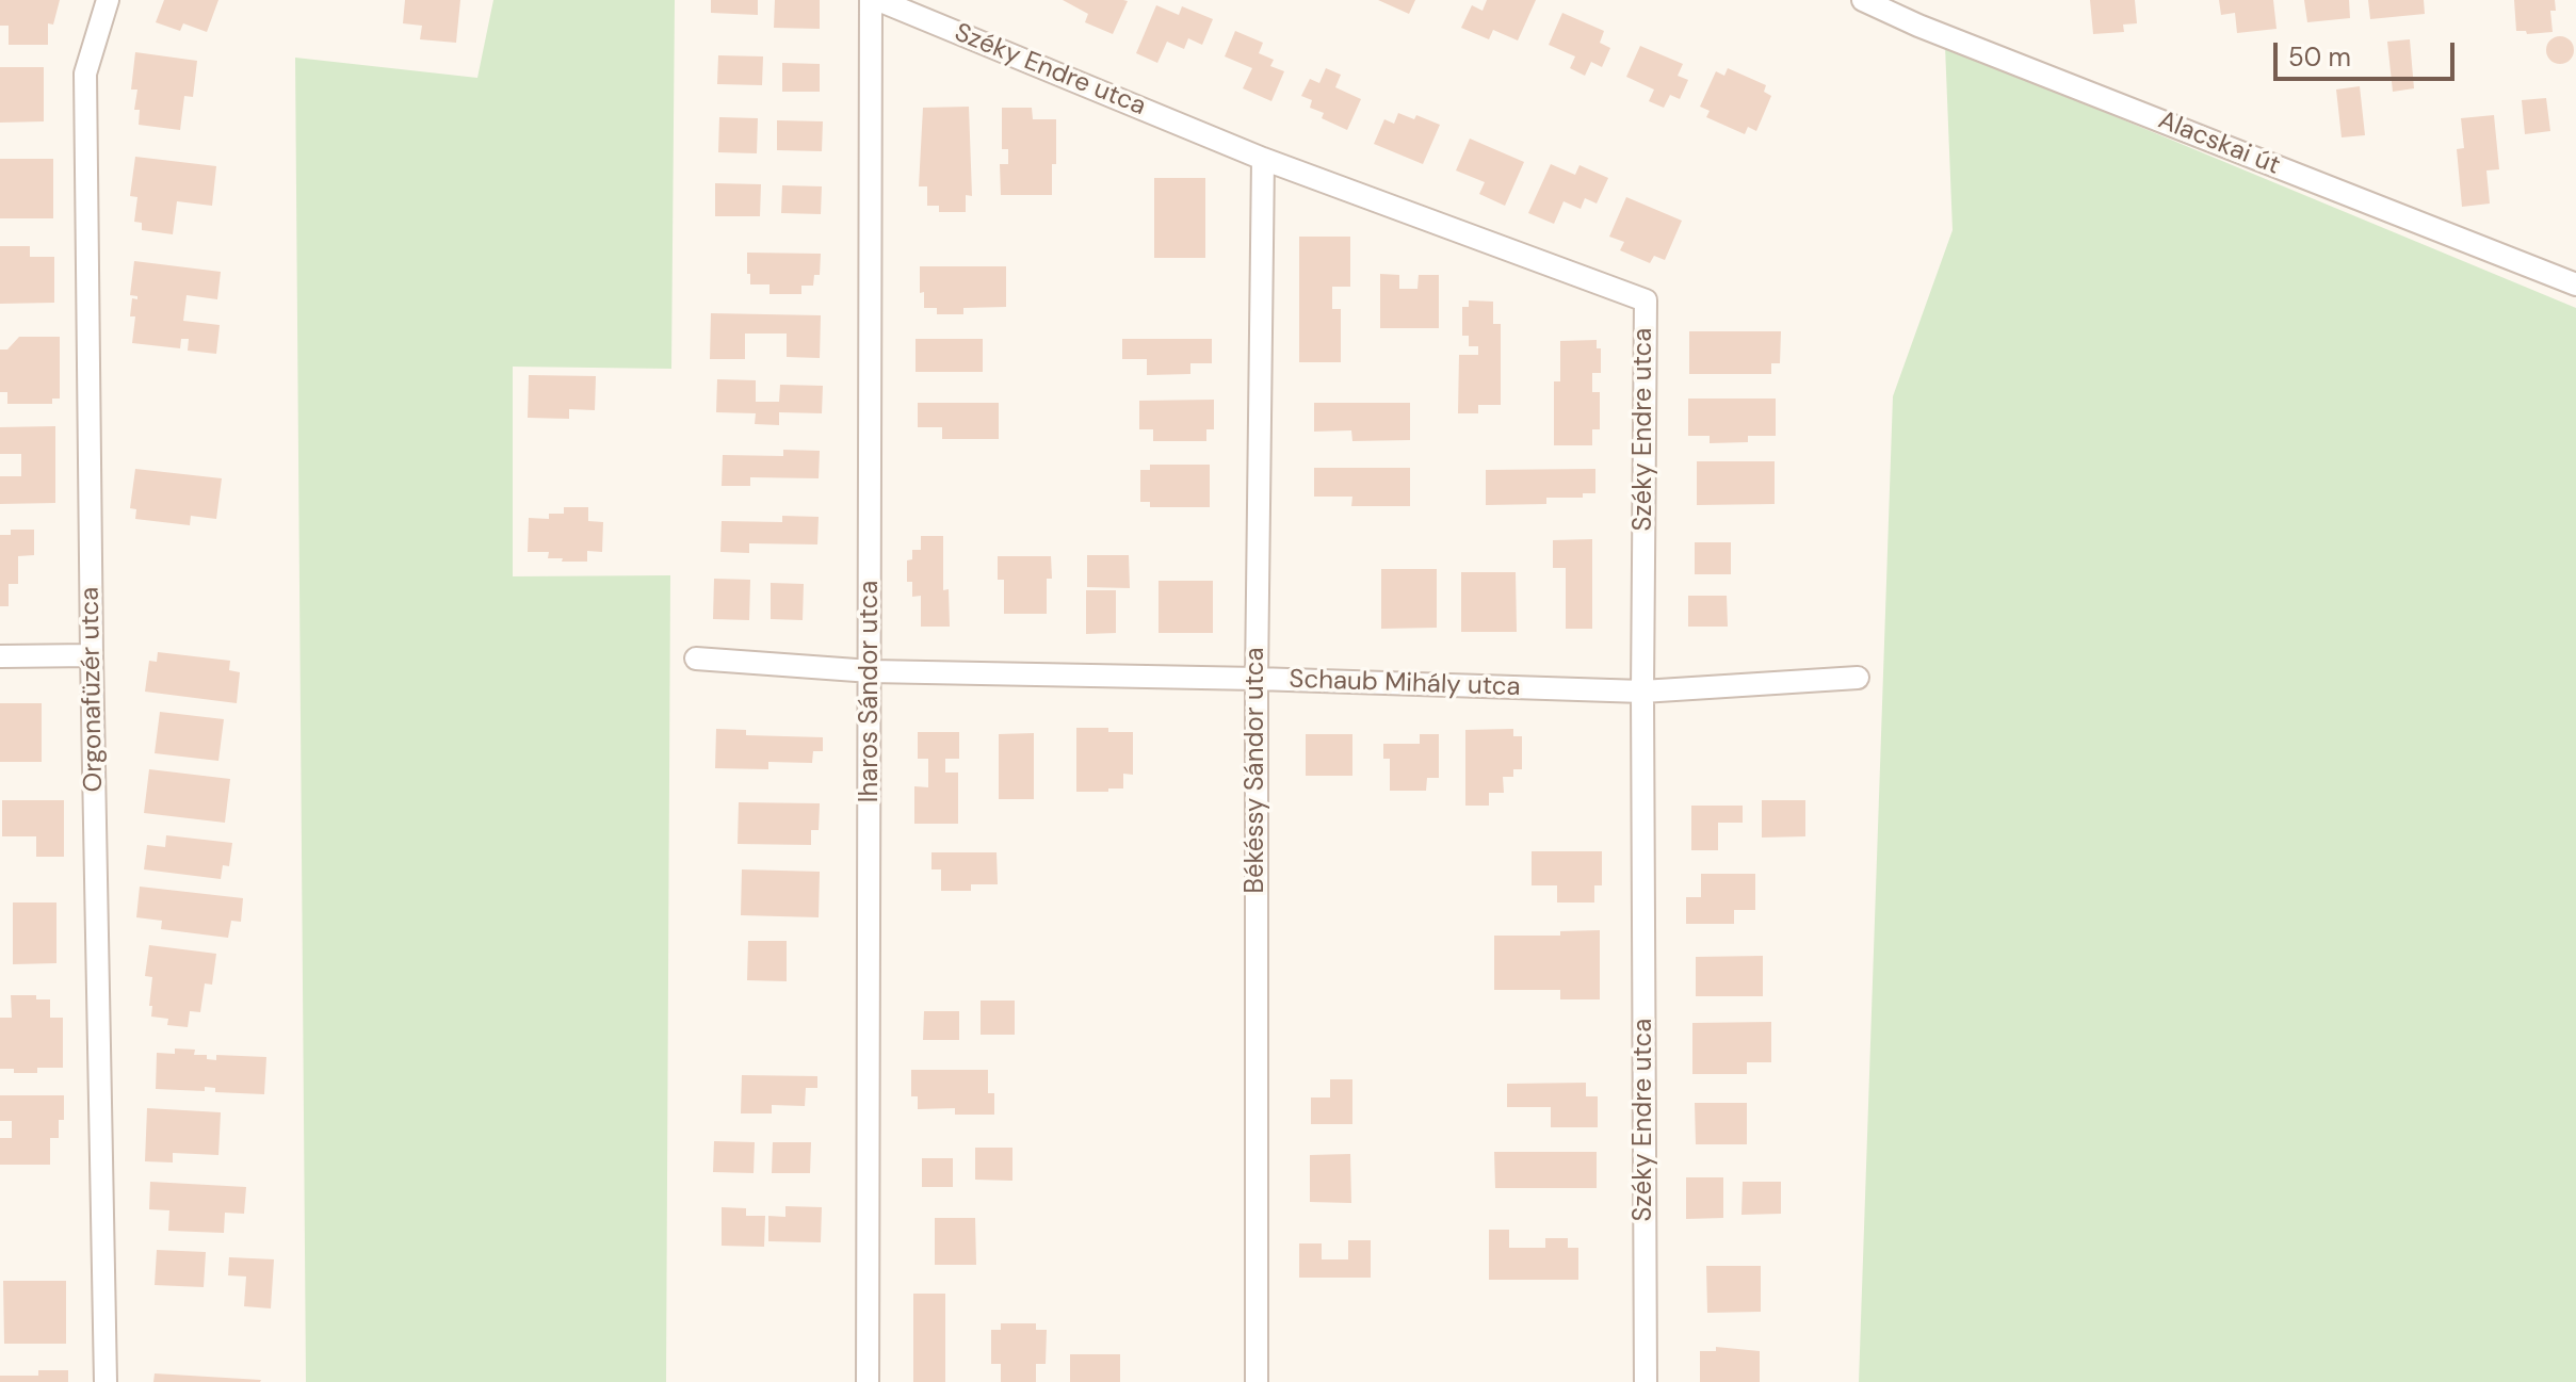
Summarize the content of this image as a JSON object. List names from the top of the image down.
{
  "streets": {
    "street": [
      "Széky Endre utca",
      "Alacskai út",
      "Schaub Mihály utca",
      "Orgonafüzér utca",
      "Iharos Sándor utca",
      "Békéssy Sándor utca"
    ]
  },
  "crossings": [
    ["Széky Endre utca", "Schaub Mihály utca"],
    ["Széky Endre utca", "Békéssy Sándor utca"],
    ["Schaub Mihály utca", "Iharos Sándor utca"],
    ["Schaub Mihály utca", "Békéssy Sándor utca"]
  ],
  "scale_bar": "50 m"
}
